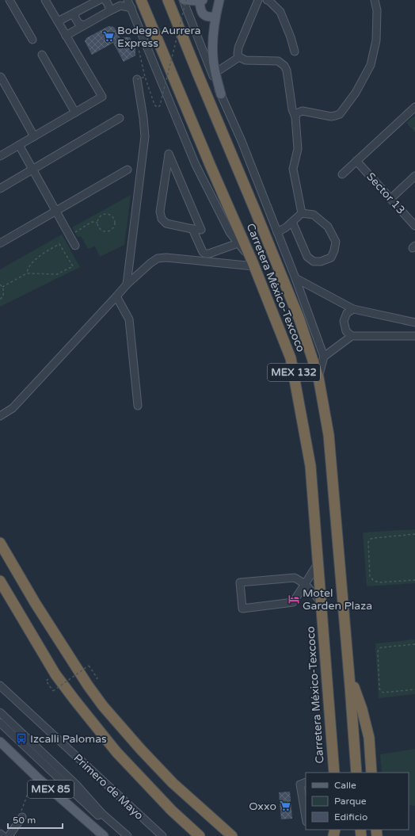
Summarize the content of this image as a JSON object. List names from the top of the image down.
{
  "streets": {
    "highway": ["Carretera México-Texcoco", "MEX 132"],
    "main road": ["MEX 85"],
    "street": ["Sector 13", "Primero de Mayo"]
  },
  "places": {
    "supermarket": ["Bodega Aurrera Express", "Oxxo"],
    "hotel": ["Motel Garden Plaza"],
    "bus stop": ["Izcalli Palomas"]
  },
  "legend": ["Calle", "Parque", "Edificio"],
  "scale_bar": "50 m"
}
